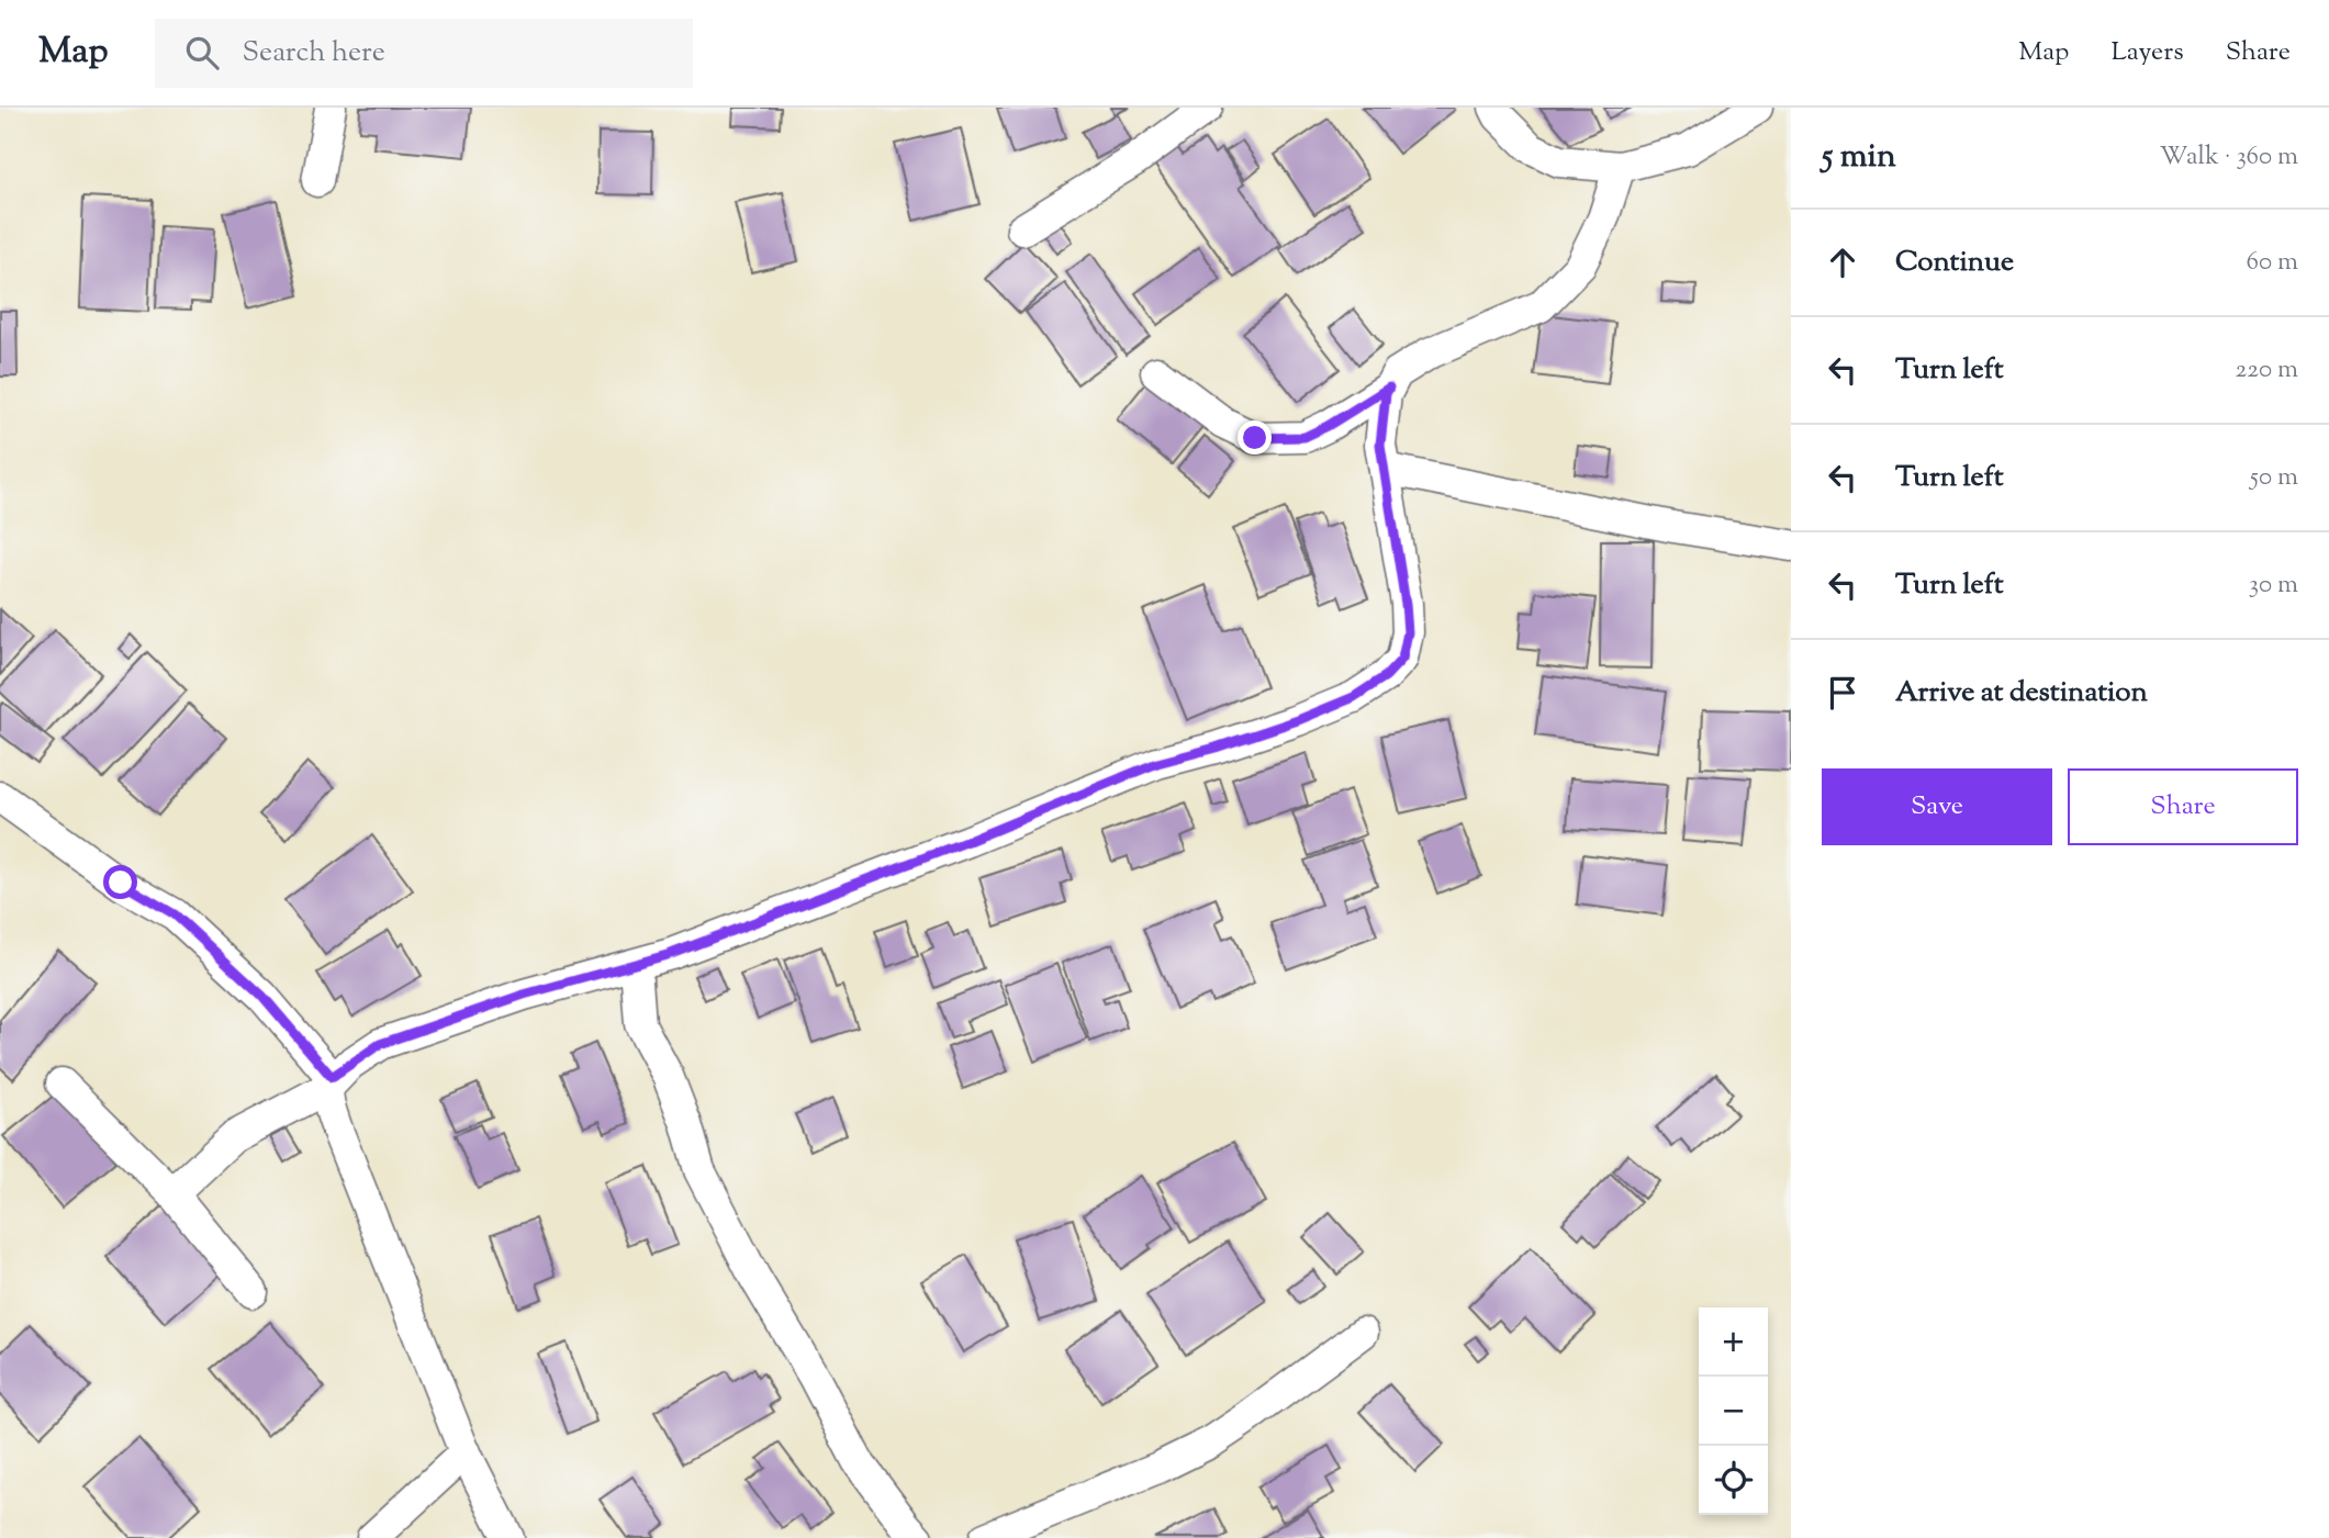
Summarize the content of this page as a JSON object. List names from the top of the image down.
{
  "page": {
    "header": "Map",
    "search": "Search here",
    "nav": ["Map", "Layers", "Share"],
    "heading": ["5 min", "Walk · 360 m"],
    "list": [
      ["Continue", "60 m"],
      ["Turn left", "220 m"],
      ["Turn left", "50 m"],
      ["Turn left", "30 m"],
      "Arrive at destination"
    ],
    "buttons": ["Save", "Share"],
    "map_buttons": ["+", "−"]
  }
}
